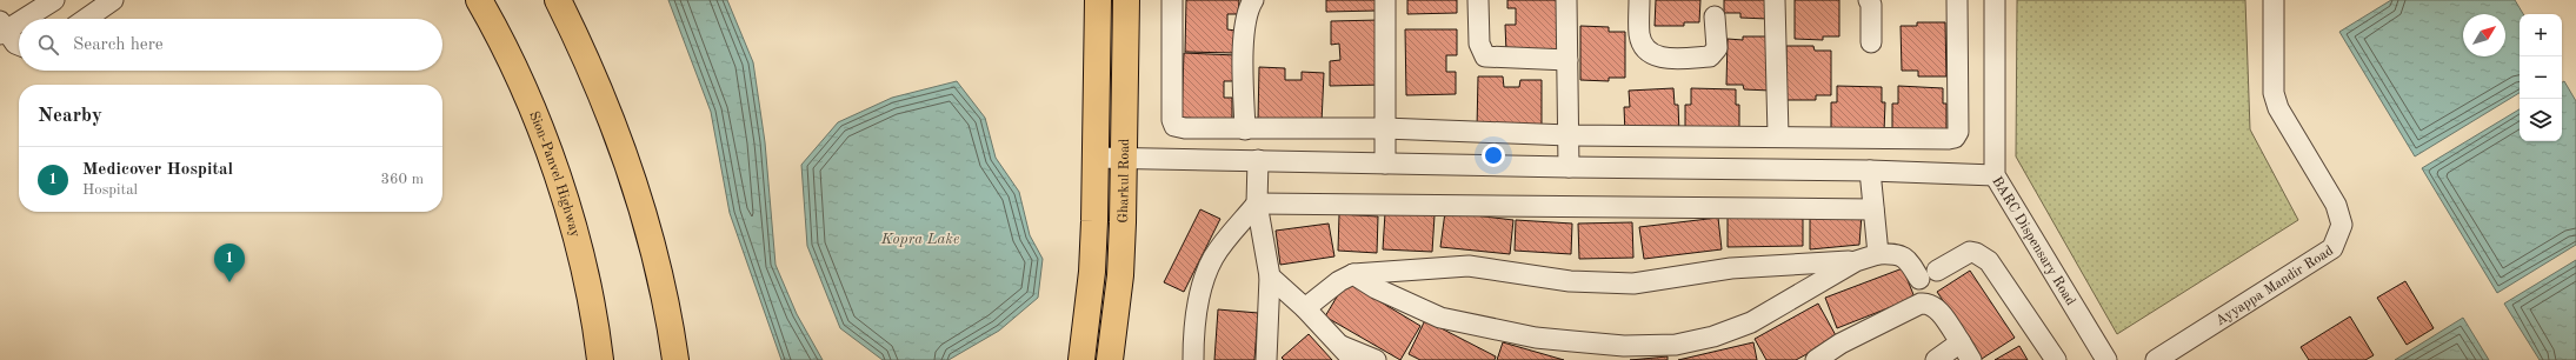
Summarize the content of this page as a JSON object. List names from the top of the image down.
{
  "streets": {
    "main road": ["Sion-Panvel Highway", "Gharkul Road"],
    "street": ["BARC Dispensary Road", "Ayyappa Mandir Road"]
  },
  "water": ["Kopra Lake"],
  "north": "top right",
  "page": {
    "map_buttons": ["+", "−"],
    "search": "Search here",
    "heading": "Nearby",
    "list": [
      {
        "mark": "1",
        "name": "Medicover Hospital",
        "note": "Hospital",
        "value": "360 m"
      }
    ],
    "pins": "1"
  }
}
